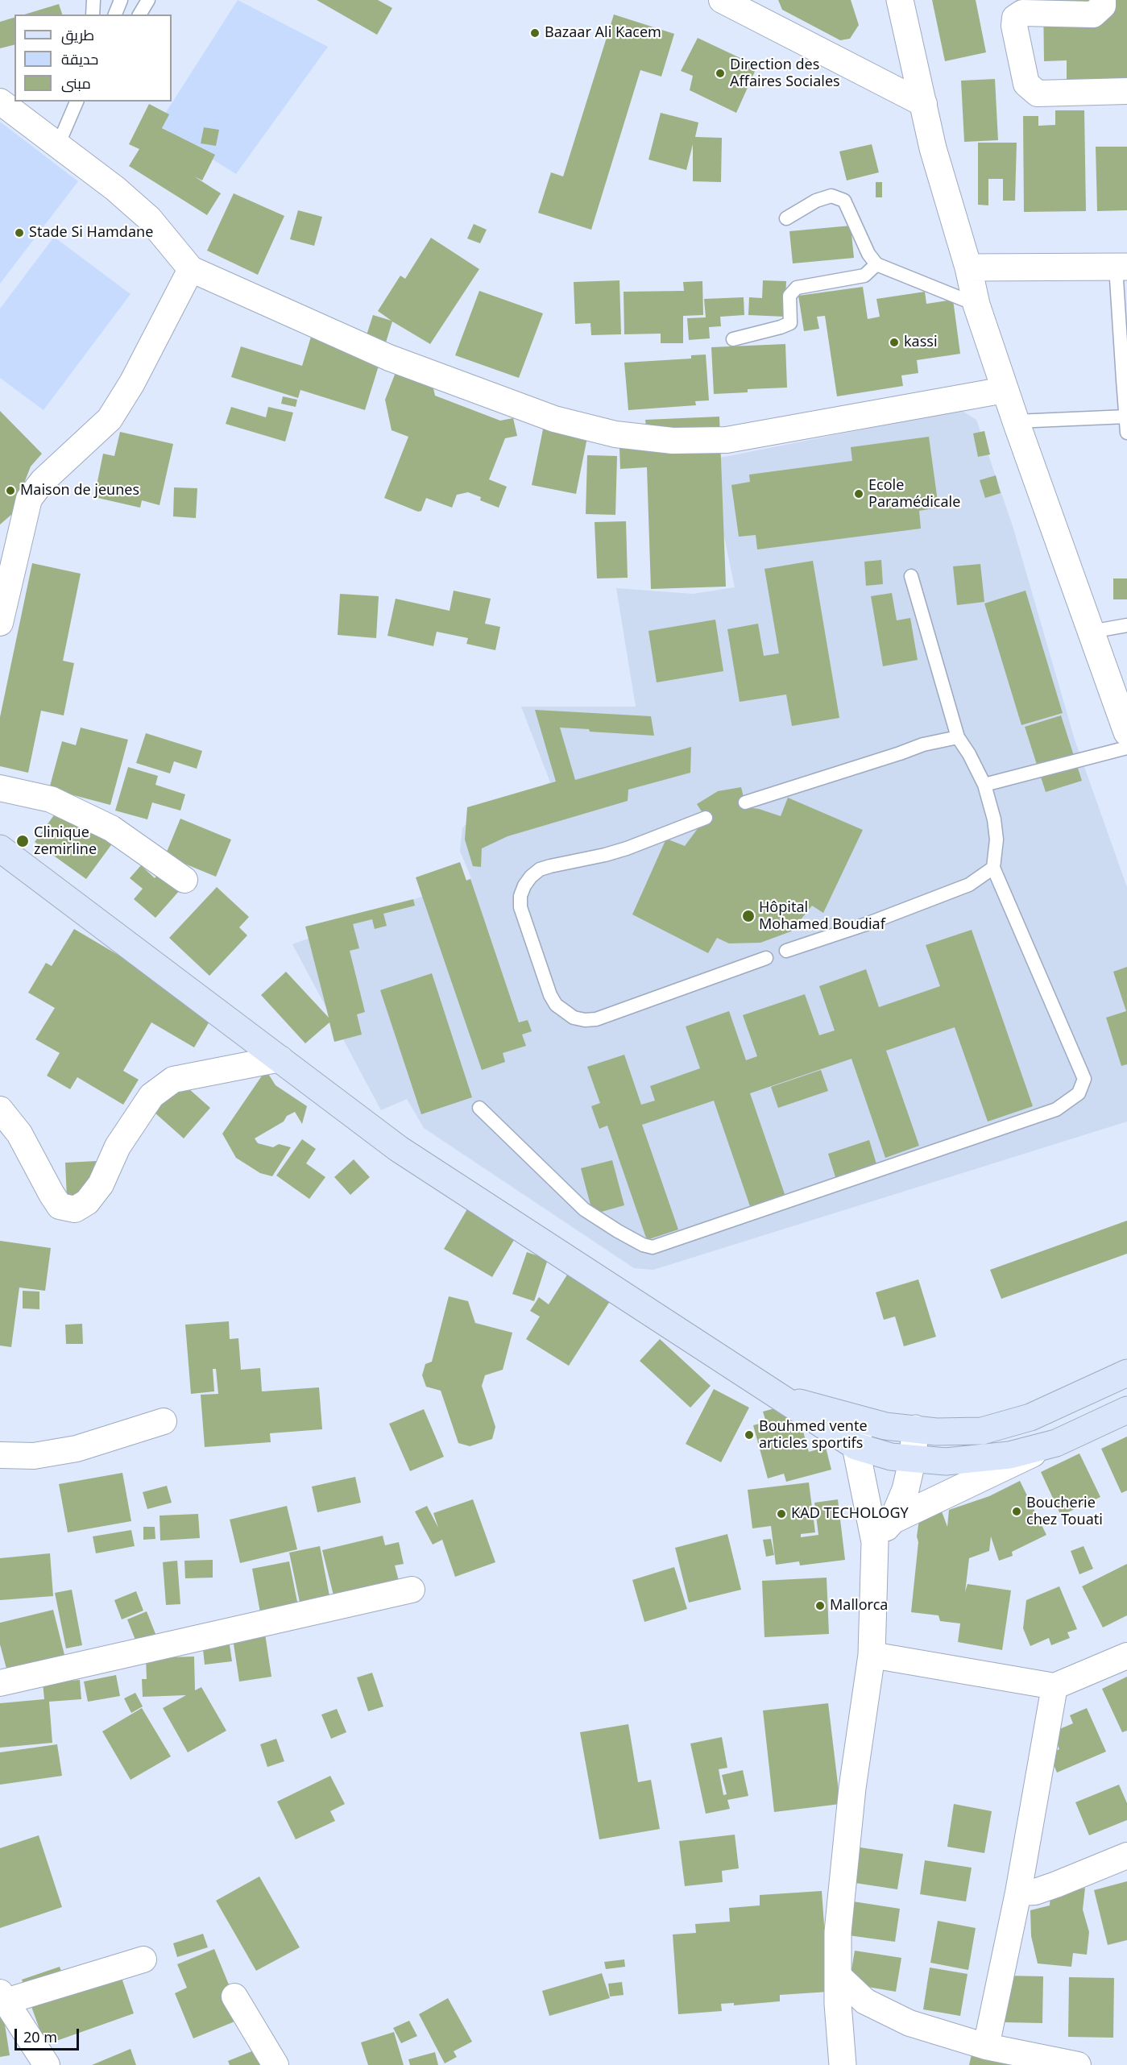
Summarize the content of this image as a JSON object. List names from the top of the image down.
{
  "places": [
    "Bazaar Ali Kacem",
    "Direction des Affaires Sociales",
    "Stade Si Hamdane",
    "kassi",
    "Maison de jeunes",
    "Ecole Paramédicale",
    "Clinique zemirline",
    "Hôpital Mohamed Boudiaf",
    "Bouhmed vente articles sportifs",
    "Boucherie chez Touati",
    "KAD TECHOLOGY",
    "Mallorca"
  ],
  "legend": ["طريق", "حديقة", "مبنى"],
  "scale_bar": "20 m"
}
